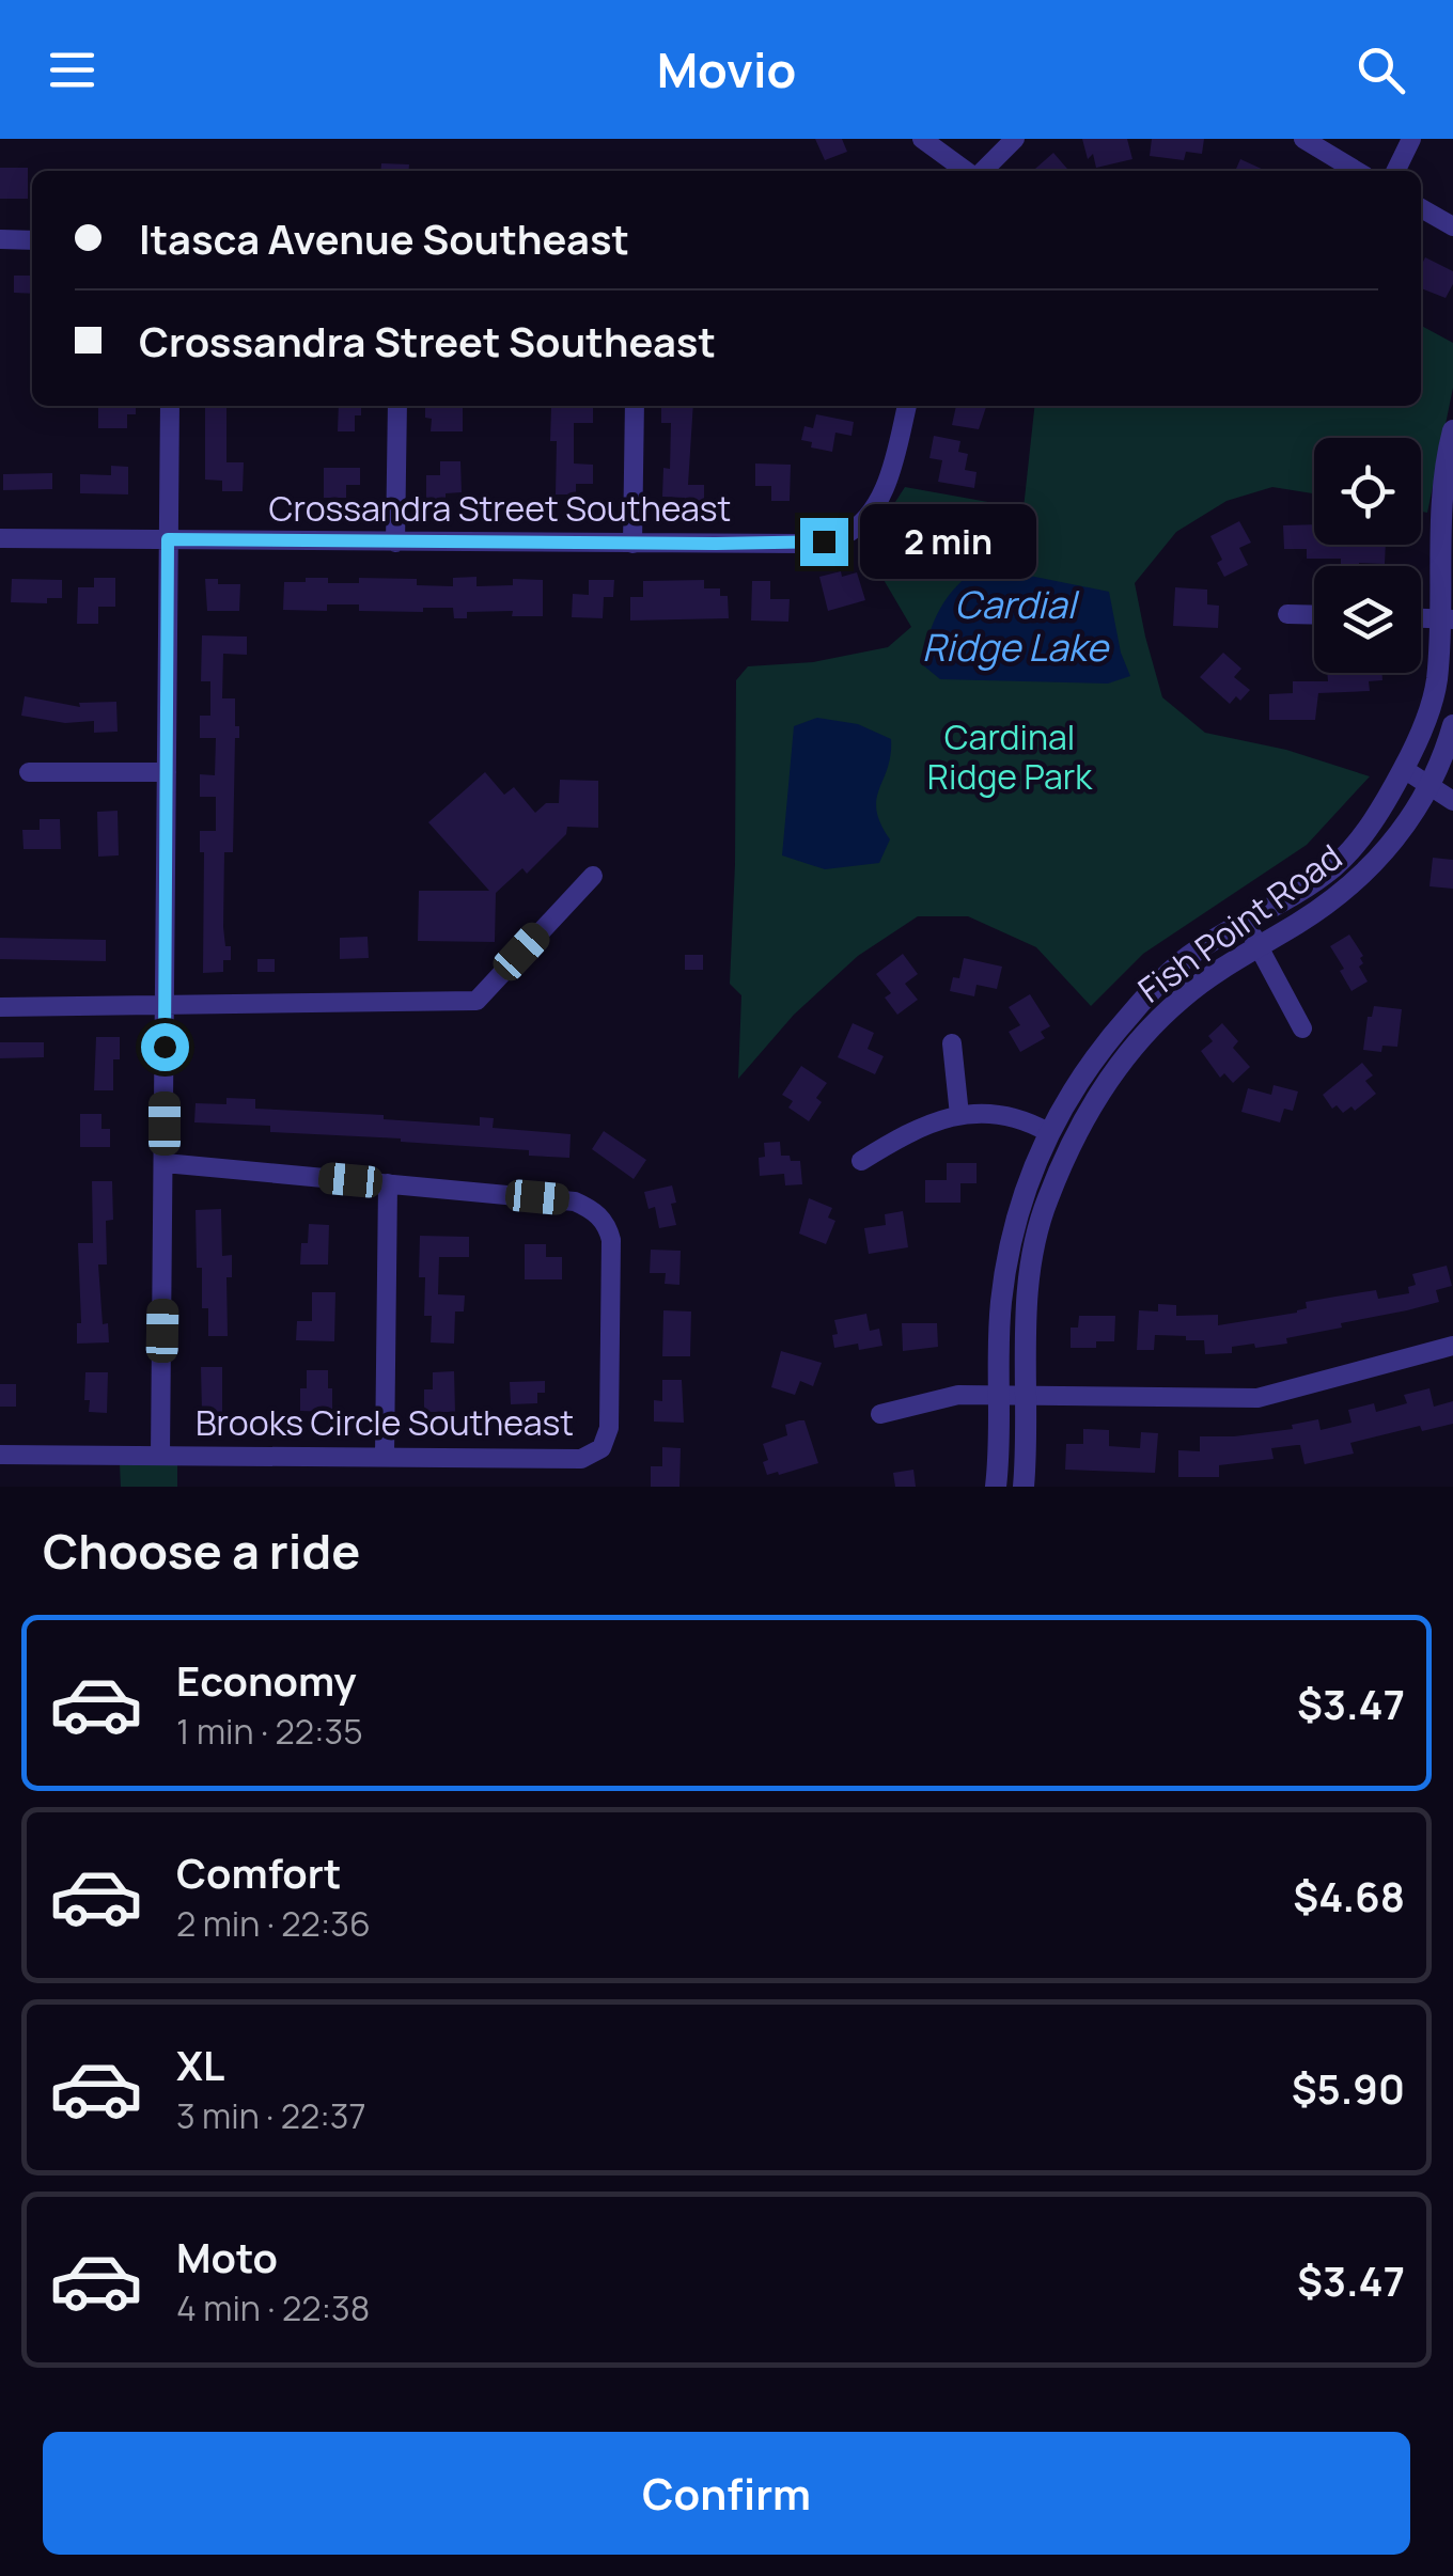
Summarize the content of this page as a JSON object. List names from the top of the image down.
{
  "streets": {
    "street": ["Crossandra Street Southeast", "Fish Point Road", "Brooks Circle Southeast"]
  },
  "water": ["Cardial Ridge Lake"],
  "parks": ["Cardinal Ridge Park"],
  "page": {
    "header": "Movio",
    "banner": ["Itasca Avenue Southeast", "Crossandra Street Southeast"],
    "bubble": "2 min",
    "heading": "Choose a ride",
    "list": [
      {
        "name": "Economy",
        "note": "1 min · 22:35",
        "value": "$3.47"
      },
      {
        "name": "Comfort",
        "note": "2 min · 22:36",
        "value": "$4.68"
      },
      {
        "name": "XL",
        "note": "3 min · 22:37",
        "value": "$5.90"
      },
      {
        "name": "Moto",
        "note": "4 min · 22:38",
        "value": "$3.47"
      }
    ],
    "buttons": "Confirm"
  }
}
